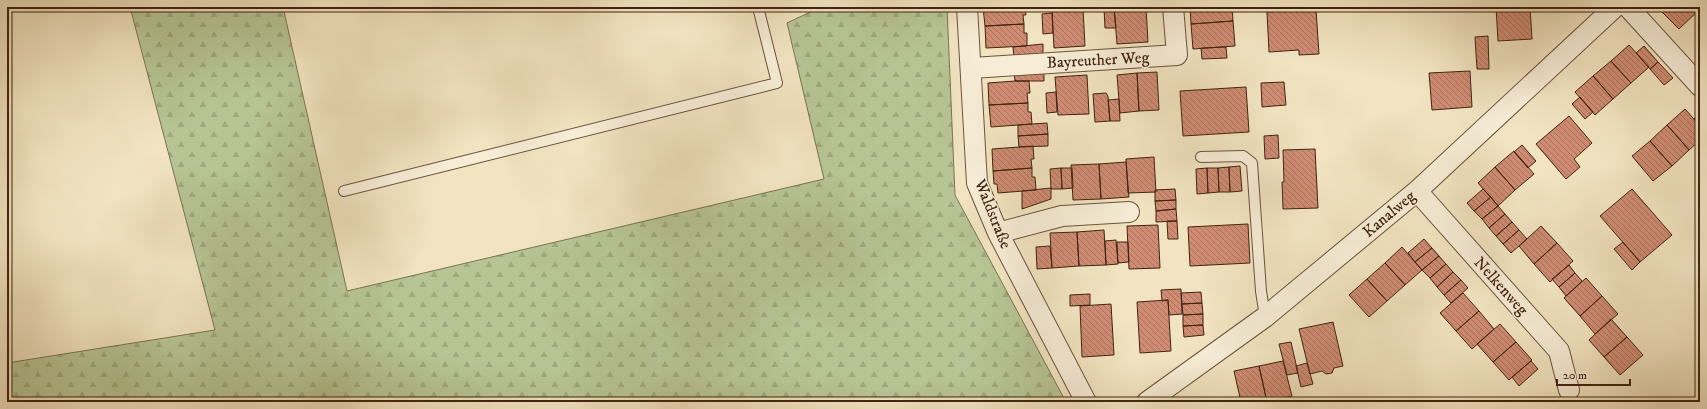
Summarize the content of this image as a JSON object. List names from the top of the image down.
{
  "streets": {
    "street": [
      "Bayreuther Weg",
      "Waldstraße",
      "Kanalweg",
      "Nelkenweg"
    ]
  },
  "crossings": [
    ["Bayreuther Weg", "Waldstraße"],
    ["Kanalweg", "Nelkenweg"]
  ],
  "scale_bar": "20 m"
}
